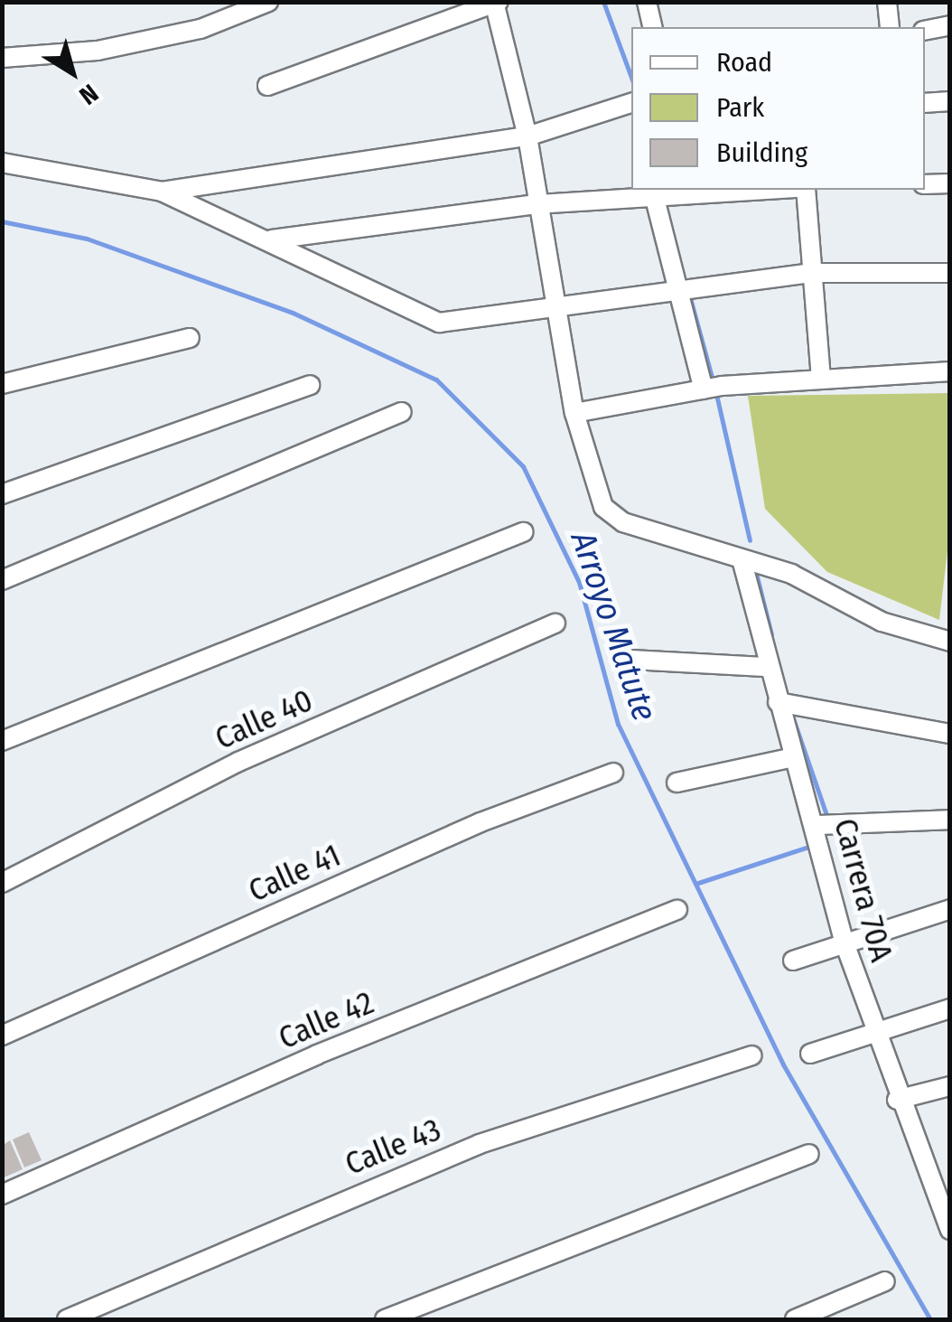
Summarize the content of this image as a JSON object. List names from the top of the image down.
{
  "streets": {
    "street": [
      "Calle 40",
      "Calle 41",
      "Carrera 70A",
      "Calle 42",
      "Calle 43"
    ]
  },
  "water": ["Arroyo Matute"],
  "legend": ["Road", "Park", "Building"],
  "north": "bottom right"
}
